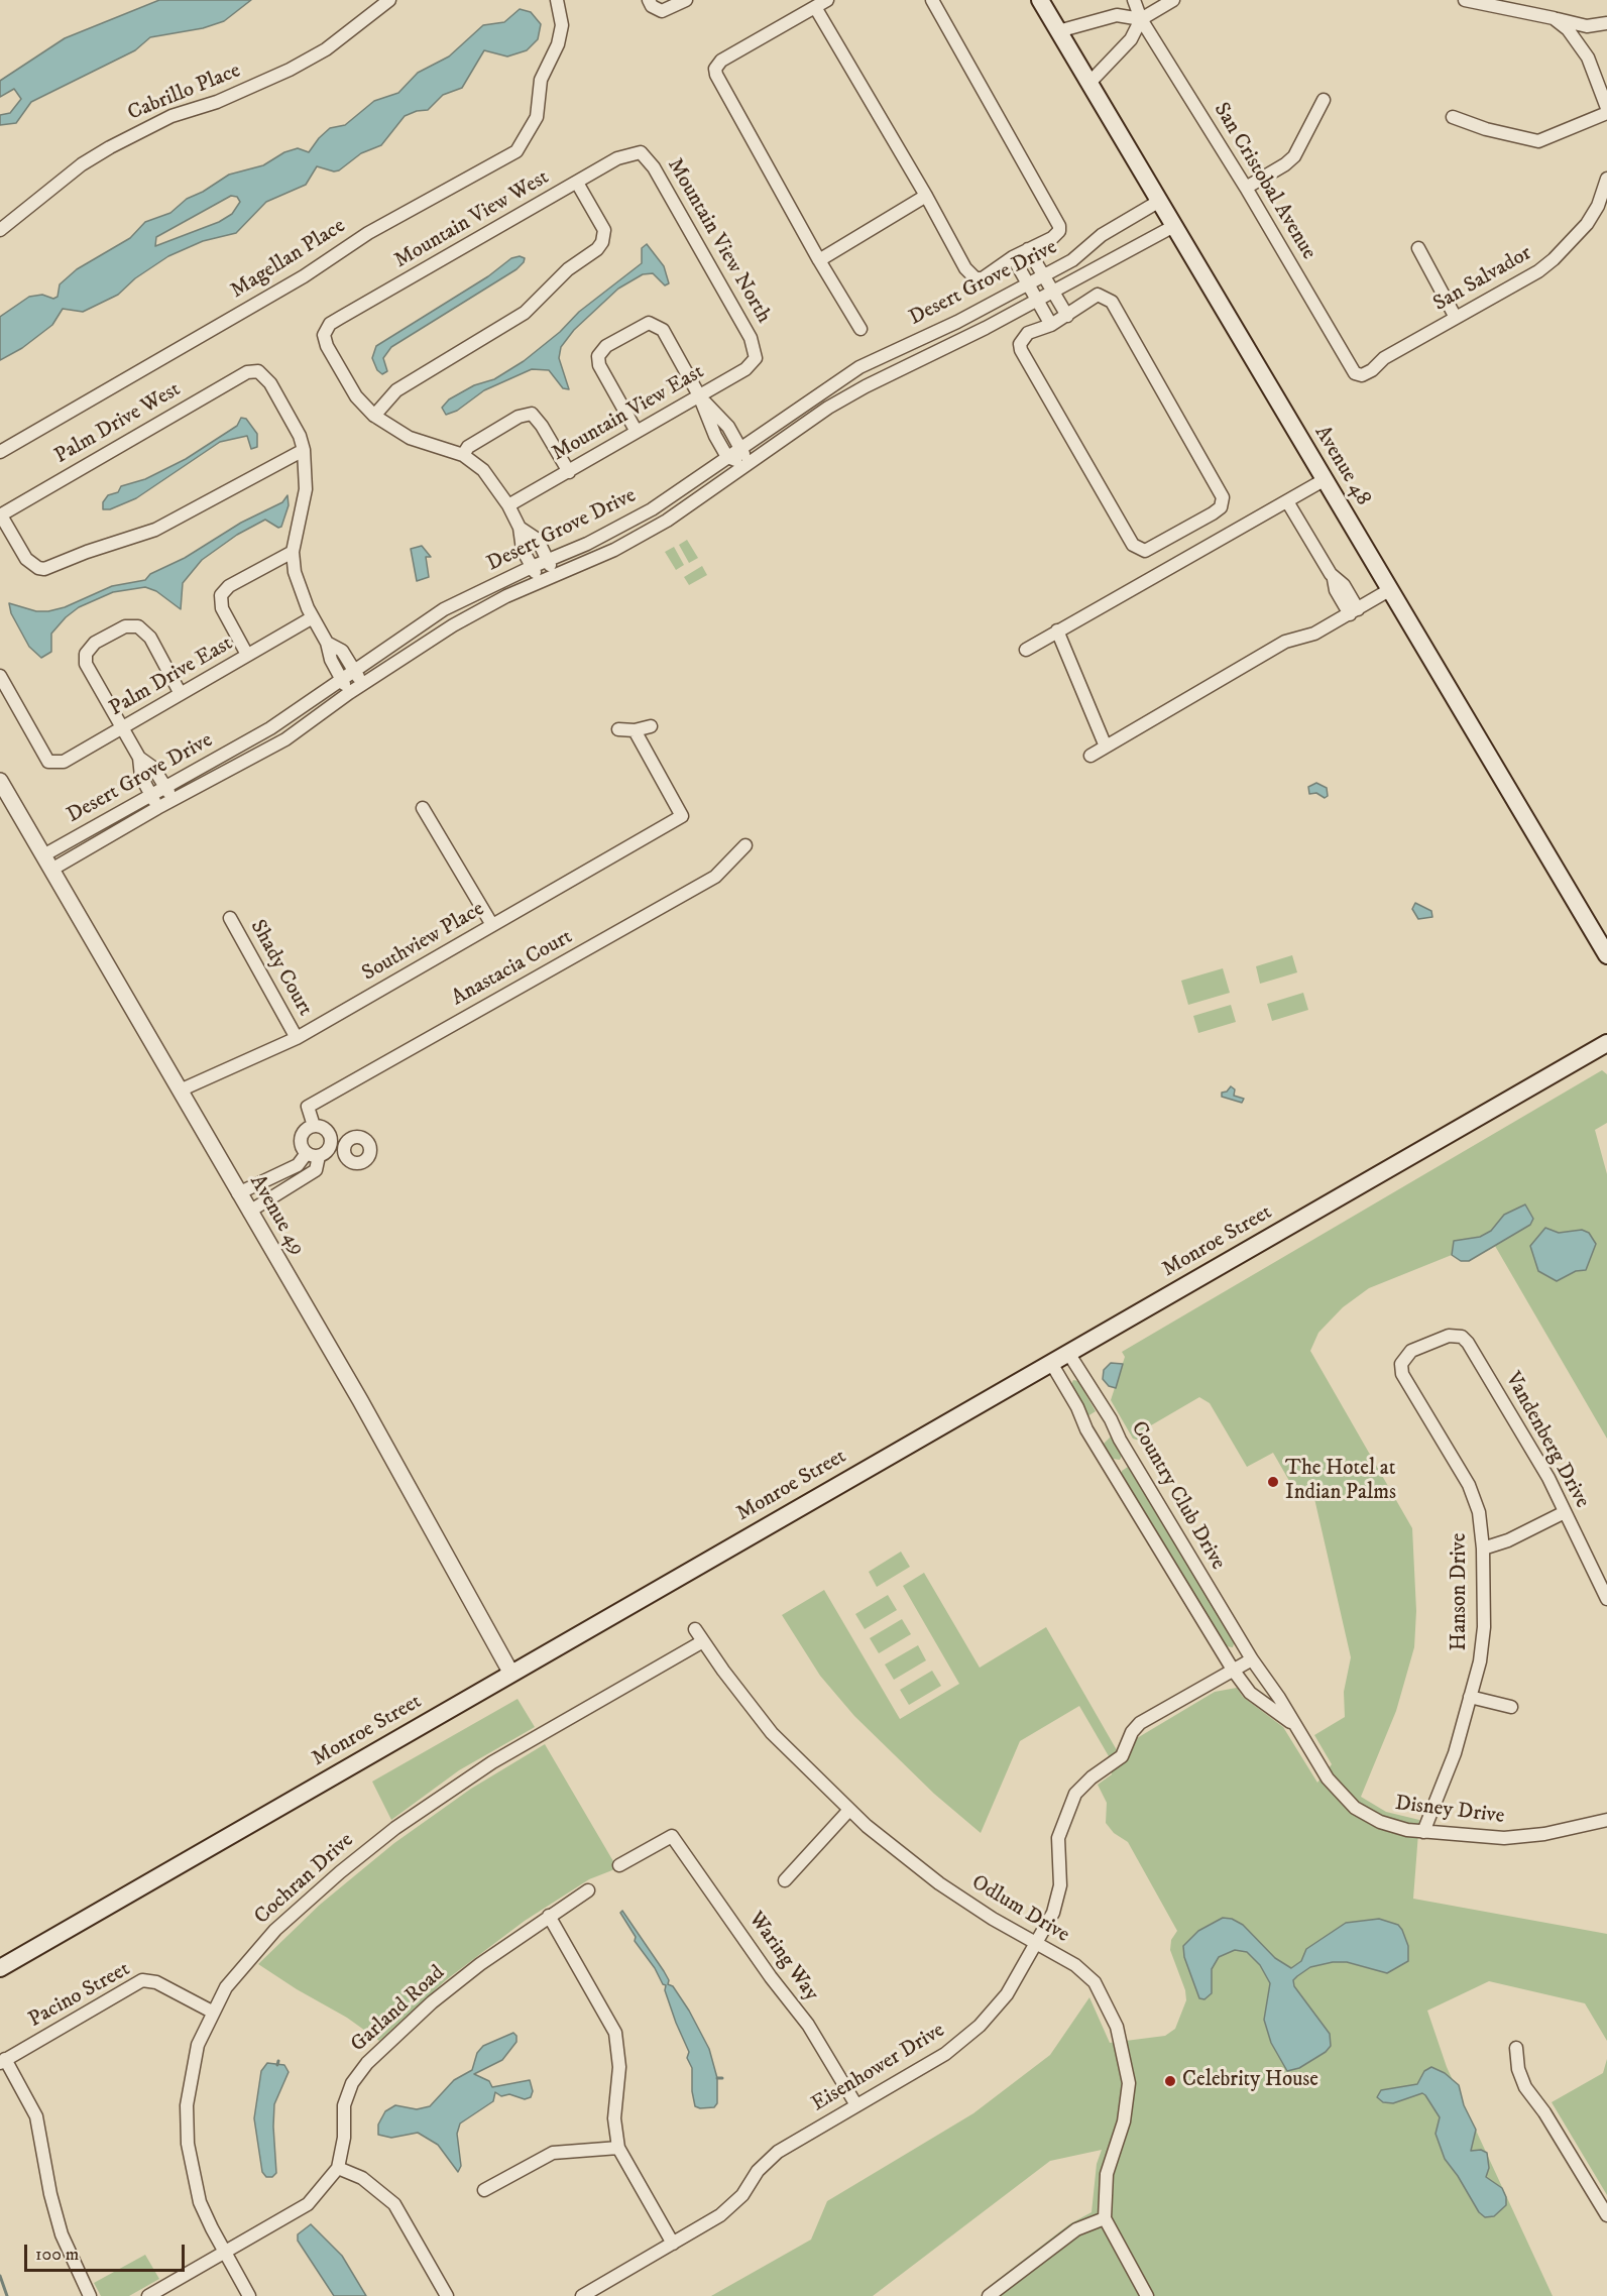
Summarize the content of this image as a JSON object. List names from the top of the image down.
{
  "streets": {
    "main road": ["Avenue 48", "Monroe Street"],
    "street": [
      "Cabrillo Place",
      "San Cristobal Avenue",
      "Mountain View West",
      "Mountain View North",
      "Magellan Place",
      "San Salvador",
      "Desert Grove Drive",
      "Mountain View East",
      "Palm Drive West",
      "Palm Drive East",
      "Southview Place",
      "Shady Court",
      "Anastacia Court",
      "Avenue 49",
      "Vandenberg Drive",
      "Country Club Drive",
      "Hanson Drive",
      "Disney Drive",
      "Cochran Drive",
      "Odlum Drive",
      "Waring Way",
      "Pacino Street",
      "Garland Road",
      "Eisenhower Drive"
    ]
  },
  "crossings": [
    ["San Cristobal Avenue", "San Salvador"],
    ["Mountain View West", "Mountain View North"],
    ["Mountain View North", "Mountain View East"],
    ["Desert Grove Drive", "Avenue 48"],
    ["Desert Grove Drive", "Avenue 49"],
    ["Southview Place", "Shady Court"],
    ["Southview Place", "Avenue 49"],
    ["Avenue 49", "Monroe Street"],
    ["Monroe Street", "Country Club Drive"],
    ["Vandenberg Drive", "Hanson Drive"],
    ["Country Club Drive", "Disney Drive"],
    ["Country Club Drive", "Eisenhower Drive"],
    ["Hanson Drive", "Disney Drive"],
    ["Disney Drive", "Eisenhower Drive"],
    ["Cochran Drive", "Odlum Drive"],
    ["Cochran Drive", "Pacino Street"],
    ["Cochran Drive", "Garland Road"],
    ["Odlum Drive", "Eisenhower Drive"],
    ["Waring Way", "Eisenhower Drive"]
  ],
  "places": ["The Hotel at Indian Palms", "Celebrity House"],
  "scale_bar": "100 m"
}
